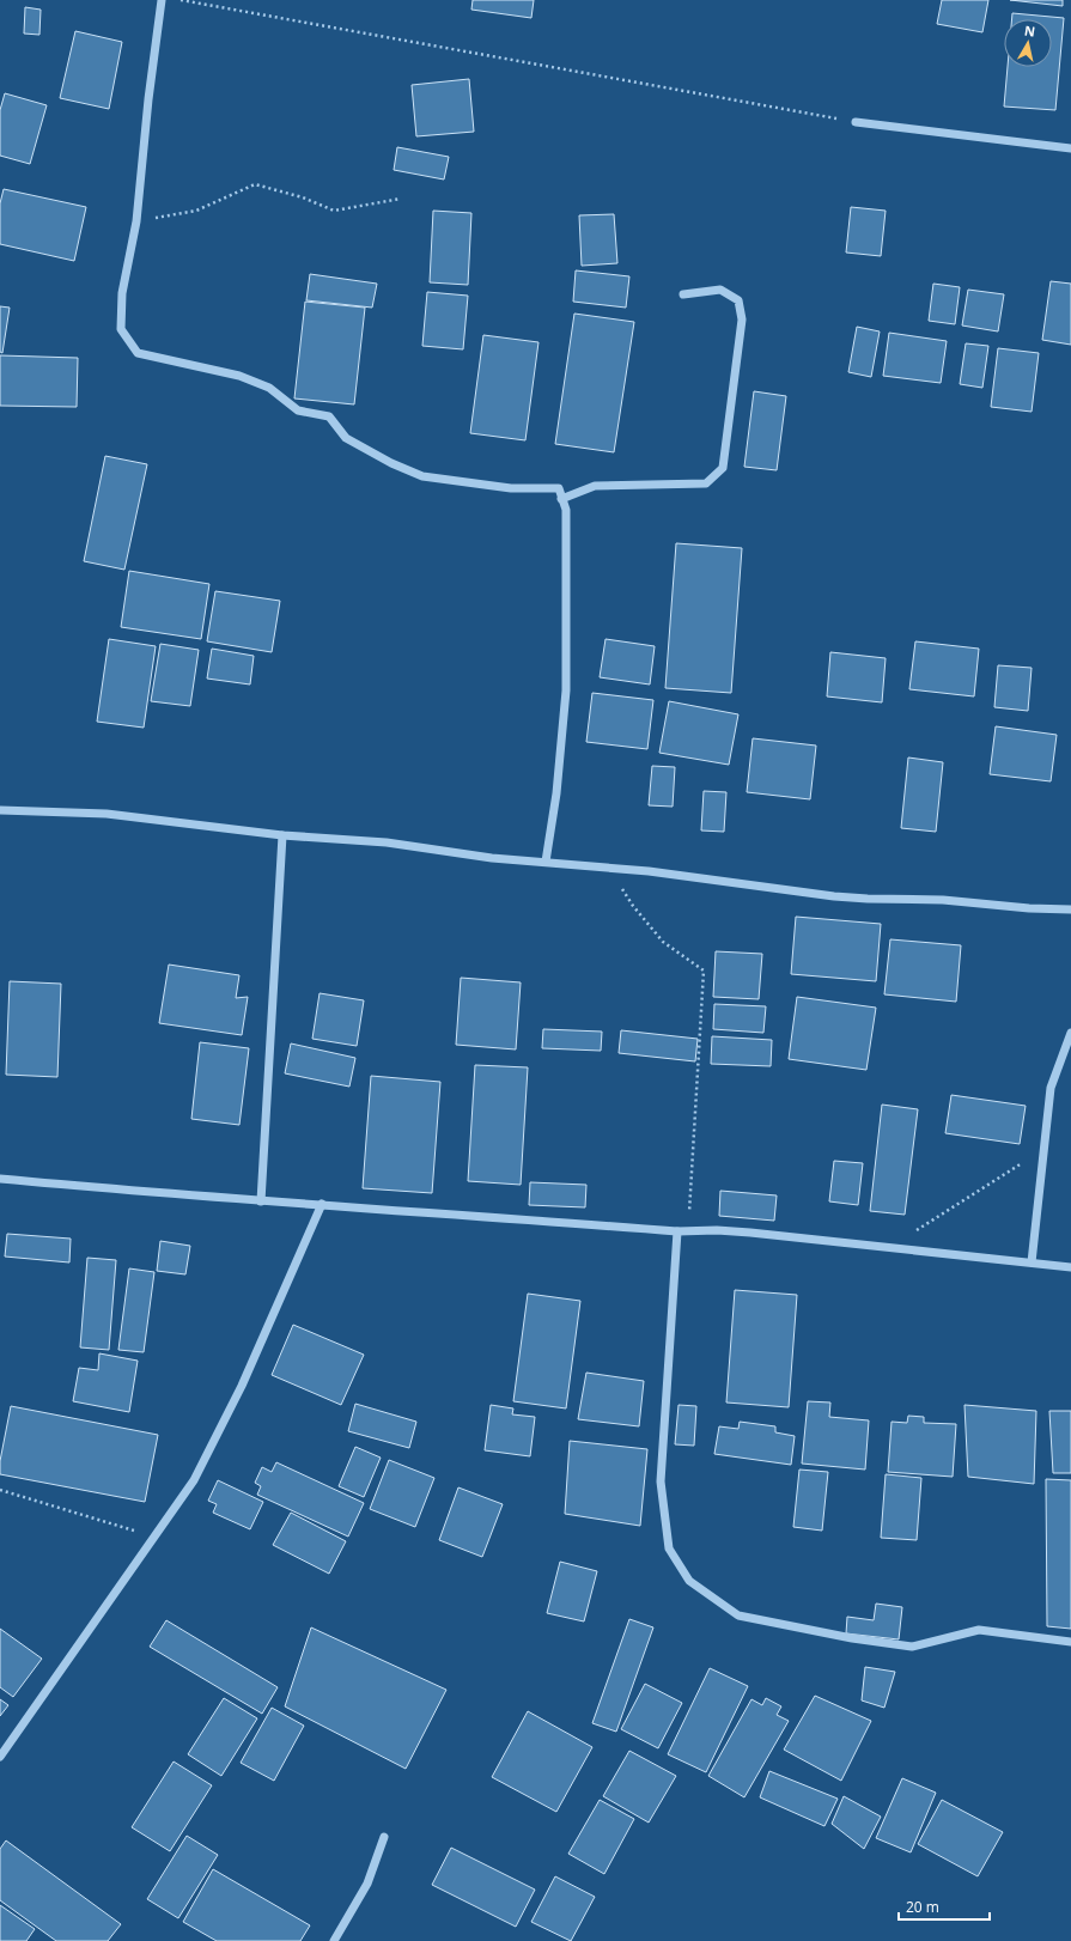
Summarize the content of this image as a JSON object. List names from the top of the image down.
{
  "scale_bar": "20 m",
  "north": "top"
}
